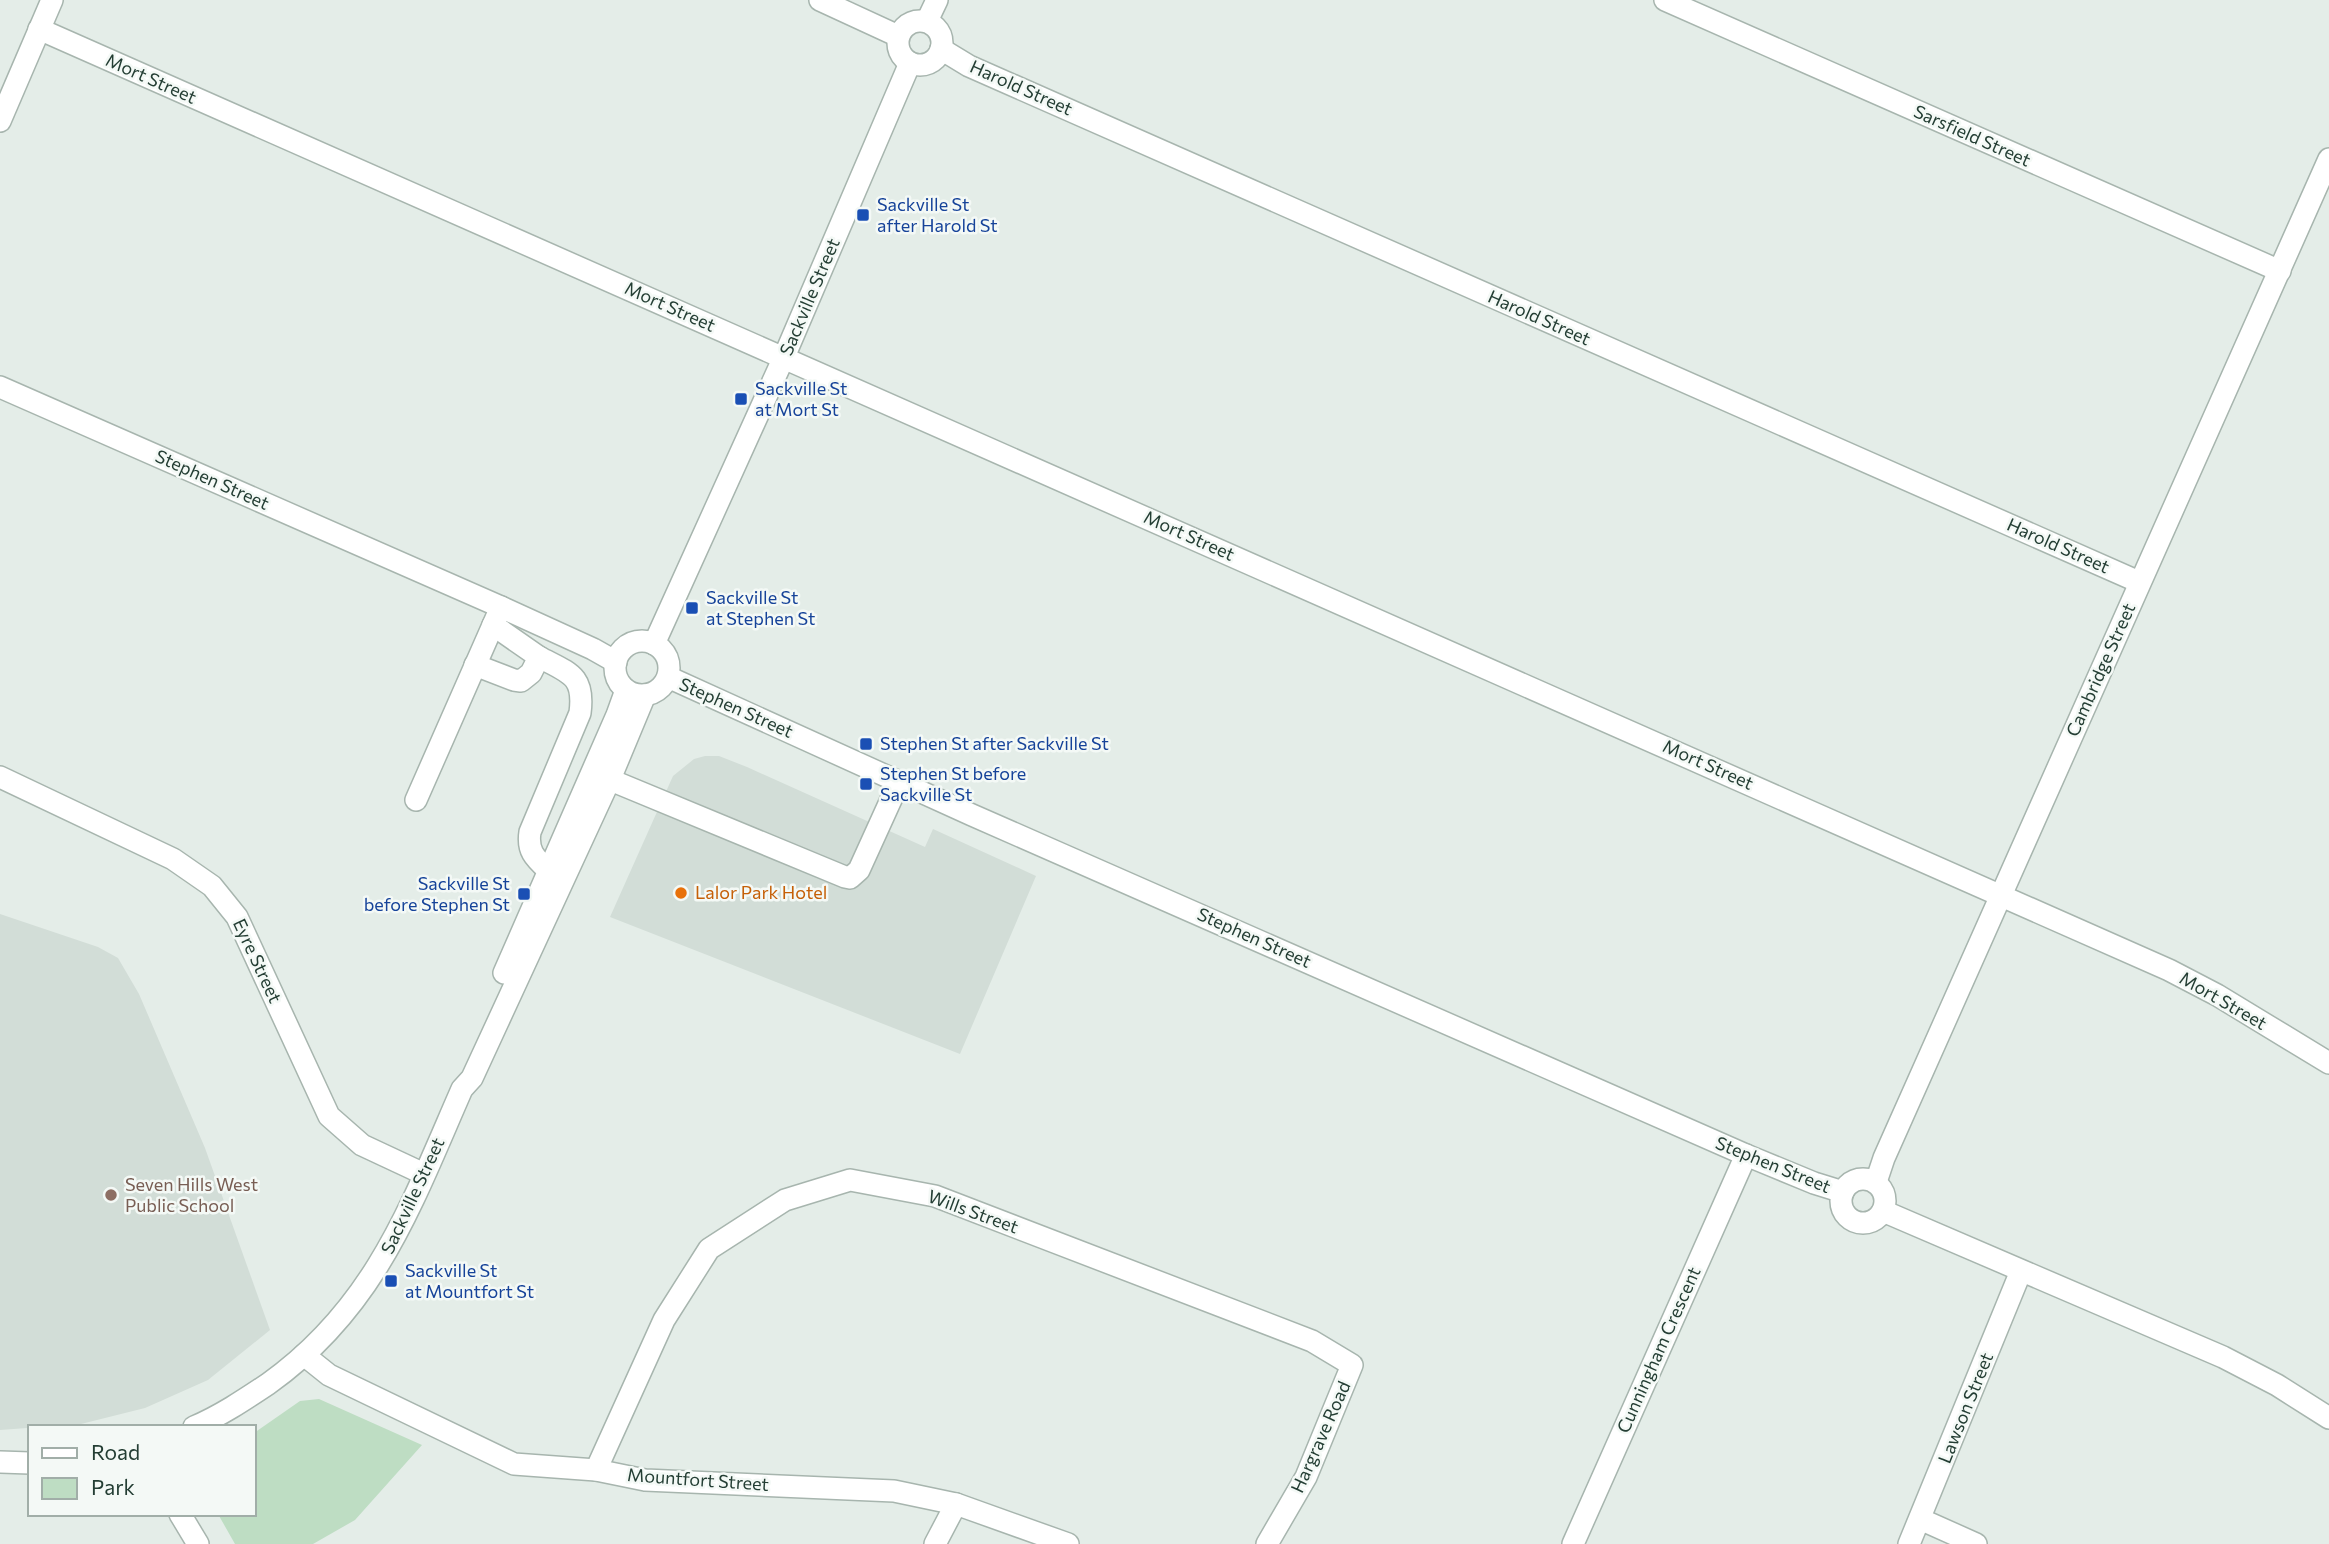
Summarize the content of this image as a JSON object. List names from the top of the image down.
{
  "streets": {
    "street": [
      "Mort Street",
      "Harold Street",
      "Sarsfield Street",
      "Sackville Street",
      "Stephen Street",
      "Cambridge Street",
      "Eyre Street",
      "Wills Street",
      "Cunningham Crescent",
      "Lawson Street",
      "Hargrave Road",
      "Mountfort Street"
    ]
  },
  "crossings": [
    ["Mort Street", "Sackville Street"],
    ["Mort Street", "Cambridge Street"],
    ["Harold Street", "Sackville Street"],
    ["Harold Street", "Cambridge Street"],
    ["Sarsfield Street", "Cambridge Street"],
    ["Sackville Street", "Stephen Street"],
    ["Sackville Street", "Eyre Street"],
    ["Sackville Street", "Mountfort Street"],
    ["Stephen Street", "Cambridge Street"],
    ["Stephen Street", "Cunningham Crescent"],
    ["Wills Street", "Hargrave Road"],
    ["Wills Street", "Mountfort Street"]
  ],
  "places": {
    "transit": [
      "Sackville St after Harold St",
      "Sackville St at Mort St",
      "Sackville St at Stephen St",
      "Stephen St after Sackville St",
      "Stephen St before Sackville St",
      "Sackville St before Stephen St",
      "Sackville St at Mountfort St"
    ],
    "other": ["Lalor Park Hotel", "Seven Hills West Public School"]
  },
  "legend": ["Road", "Park"]
}
